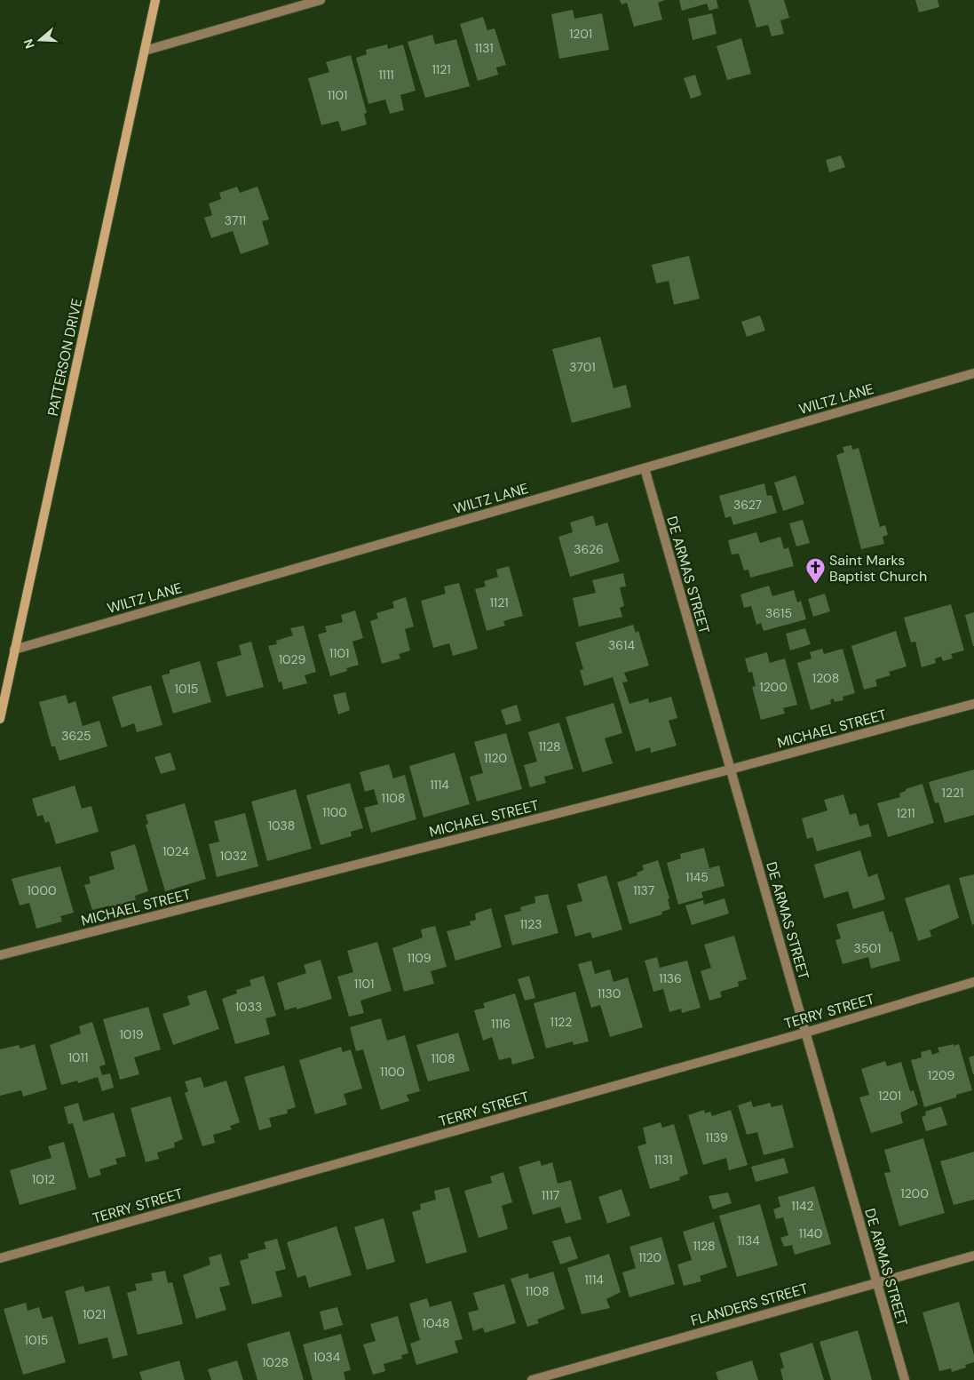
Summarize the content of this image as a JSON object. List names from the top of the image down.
{
  "streets": {
    "street": [
      "PATTERSON DRIVE",
      "WILTZ LANE",
      "DE ARMAS STREET",
      "MICHAEL STREET",
      "TERRY STREET",
      "FLANDERS STREET"
    ]
  },
  "crossings": [
    ["PATTERSON DRIVE", "WILTZ LANE"],
    ["WILTZ LANE", "DE ARMAS STREET"],
    ["DE ARMAS STREET", "MICHAEL STREET"],
    ["DE ARMAS STREET", "TERRY STREET"],
    ["DE ARMAS STREET", "FLANDERS STREET"]
  ],
  "places": {
    "church": ["Saint Marks Baptist Church"]
  },
  "house_numbers": [
    "1201",
    "1131",
    "1121",
    "1111",
    "1101",
    "3711",
    "3701",
    "3627",
    "3626",
    "1121",
    "3615",
    "3614",
    "1101",
    "1029",
    "1208",
    "1200",
    "1015",
    "3625",
    "1128",
    "1120",
    "1114",
    "1221",
    "1108",
    "1100",
    "1211",
    "1038",
    "1024",
    "1032",
    "1145",
    "1000",
    "1137",
    "1123",
    "3501",
    "1109",
    "1136",
    "1101",
    "1130",
    "1033",
    "1122",
    "1116",
    "1019",
    "1011",
    "1108",
    "1100",
    "1209",
    "1201",
    "1139",
    "1131",
    "1012",
    "1200",
    "1117",
    "1142",
    "1140",
    "1134",
    "1128",
    "1120",
    "1114",
    "1108",
    "1021",
    "1048",
    "1015",
    "1034",
    "1028"
  ],
  "north": "left"
}
